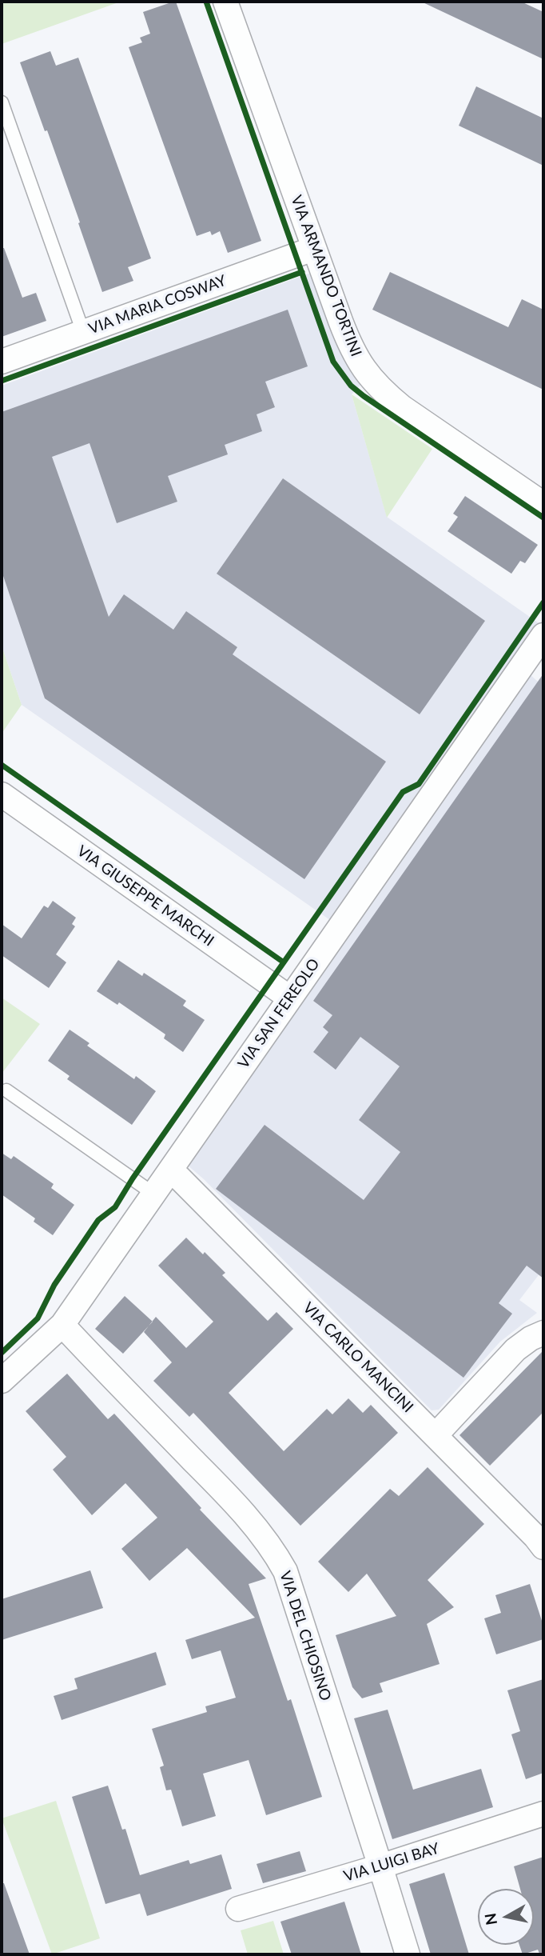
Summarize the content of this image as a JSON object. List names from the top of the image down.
{
  "streets": {
    "street": [
      "VIA ARMANDO TORTINI",
      "VIA MARIA COSWAY",
      "VIA GIUSEPPE MARCHI",
      "VIA SAN FEREOLO",
      "VIA CARLO MANCINI",
      "VIA DEL CHIOSINO",
      "VIA LUIGI BAY"
    ]
  },
  "crossings": [
    ["VIA ARMANDO TORTINI", "VIA MARIA COSWAY"],
    ["VIA GIUSEPPE MARCHI", "VIA SAN FEREOLO"],
    ["VIA SAN FEREOLO", "VIA CARLO MANCINI"],
    ["VIA SAN FEREOLO", "VIA DEL CHIOSINO"],
    ["VIA DEL CHIOSINO", "VIA LUIGI BAY"]
  ],
  "north": "left"
}
